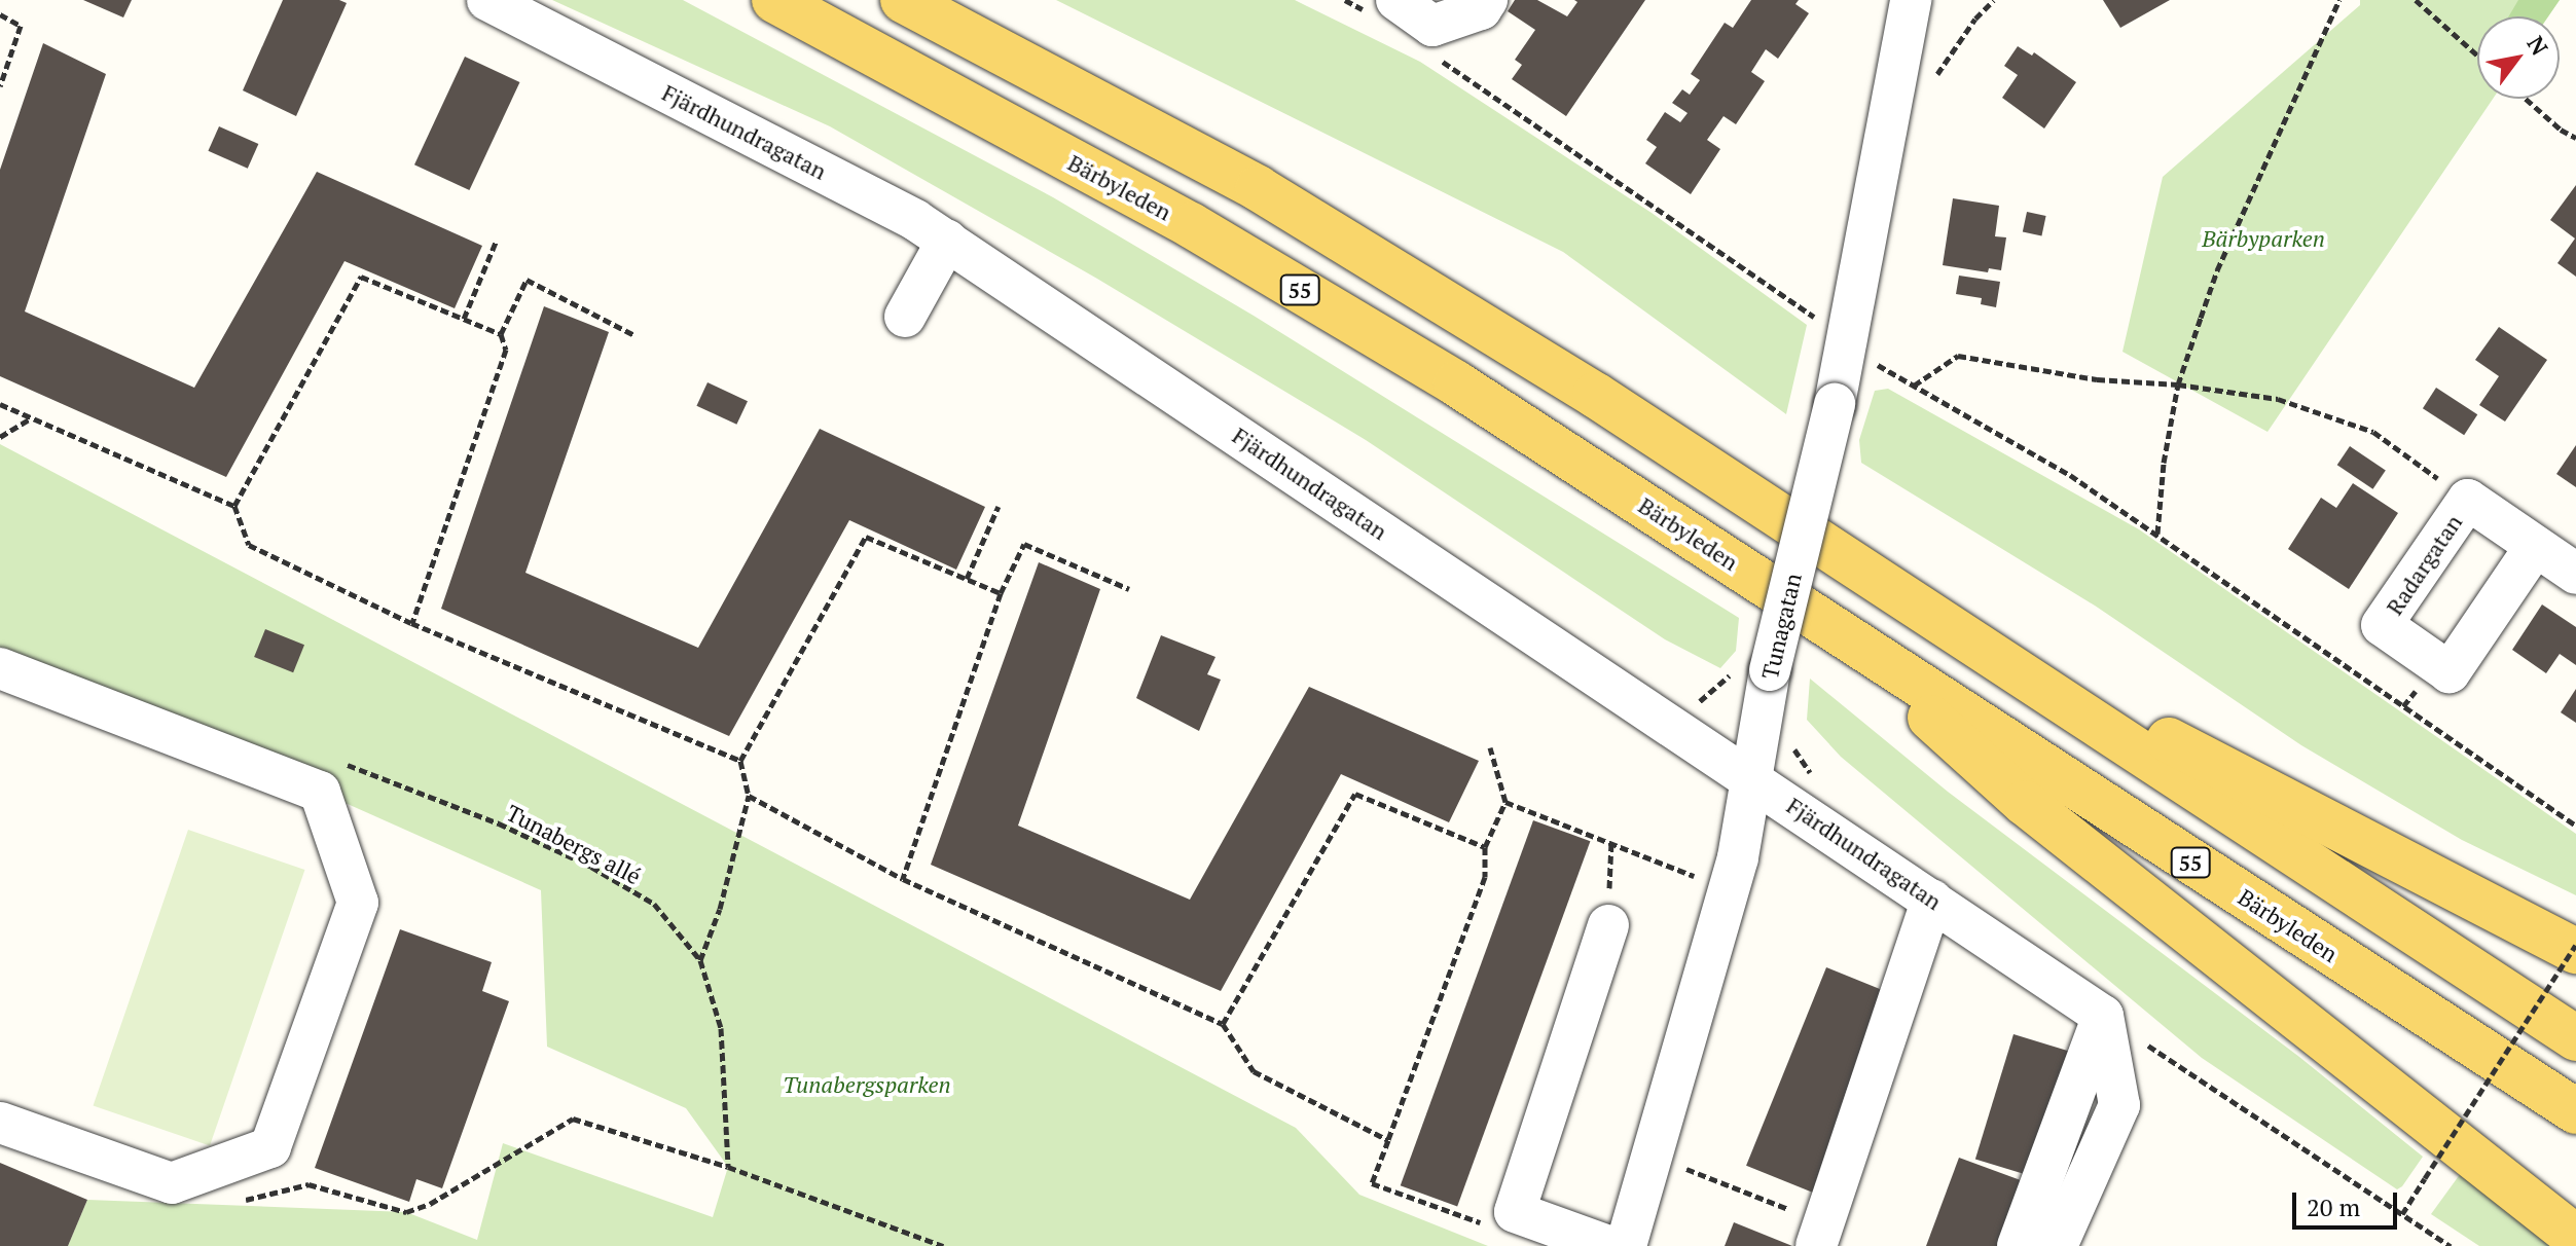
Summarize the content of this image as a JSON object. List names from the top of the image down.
{
  "streets": {
    "main road": ["Bärbyleden", "55"],
    "street": ["Fjärdhundragatan", "Radargatan", "Tunagatan"],
    "path": ["Tunabergs allé"]
  },
  "crossings": [
    ["Fjärdhundragatan", "Tunagatan"]
  ],
  "parks": ["Bärbyparken", "Tunabergsparken"],
  "scale_bar": "20 m",
  "north": "top right"
}
